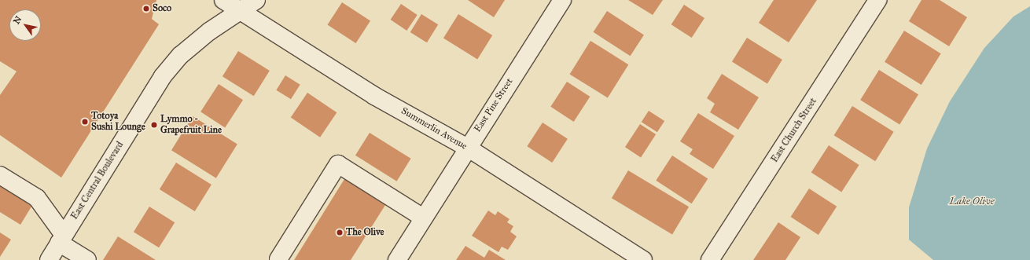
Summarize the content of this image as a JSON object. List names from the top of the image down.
{
  "streets": {
    "street": [
      "East Pine Street",
      "Summerlin Avenue",
      "East Church Street",
      "East Central Boulevard"
    ]
  },
  "crossings": [
    ["East Pine Street", "Summerlin Avenue"],
    ["Summerlin Avenue", "East Central Boulevard"]
  ],
  "water": ["Lake Olive"],
  "places": [
    "Soco",
    "Totoya Sushi Lounge",
    "Lymmo - Grapefruit Line",
    "The Olive"
  ],
  "north": "top left"
}
